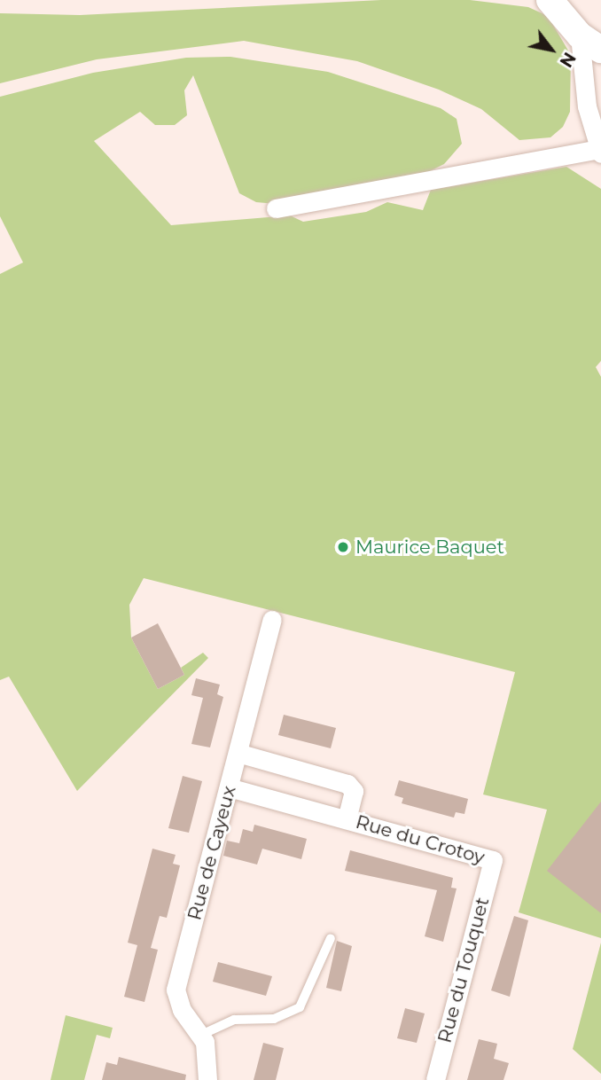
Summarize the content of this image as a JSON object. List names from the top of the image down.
{
  "streets": {
    "street": ["Rue du Crotoy", "Rue de Cayeux", "Rue du Touquet"]
  },
  "crossings": [
    ["Rue du Crotoy", "Rue de Cayeux"],
    ["Rue du Crotoy", "Rue du Touquet"]
  ],
  "places": ["Maurice Baquet"],
  "north": "bottom right"
}
